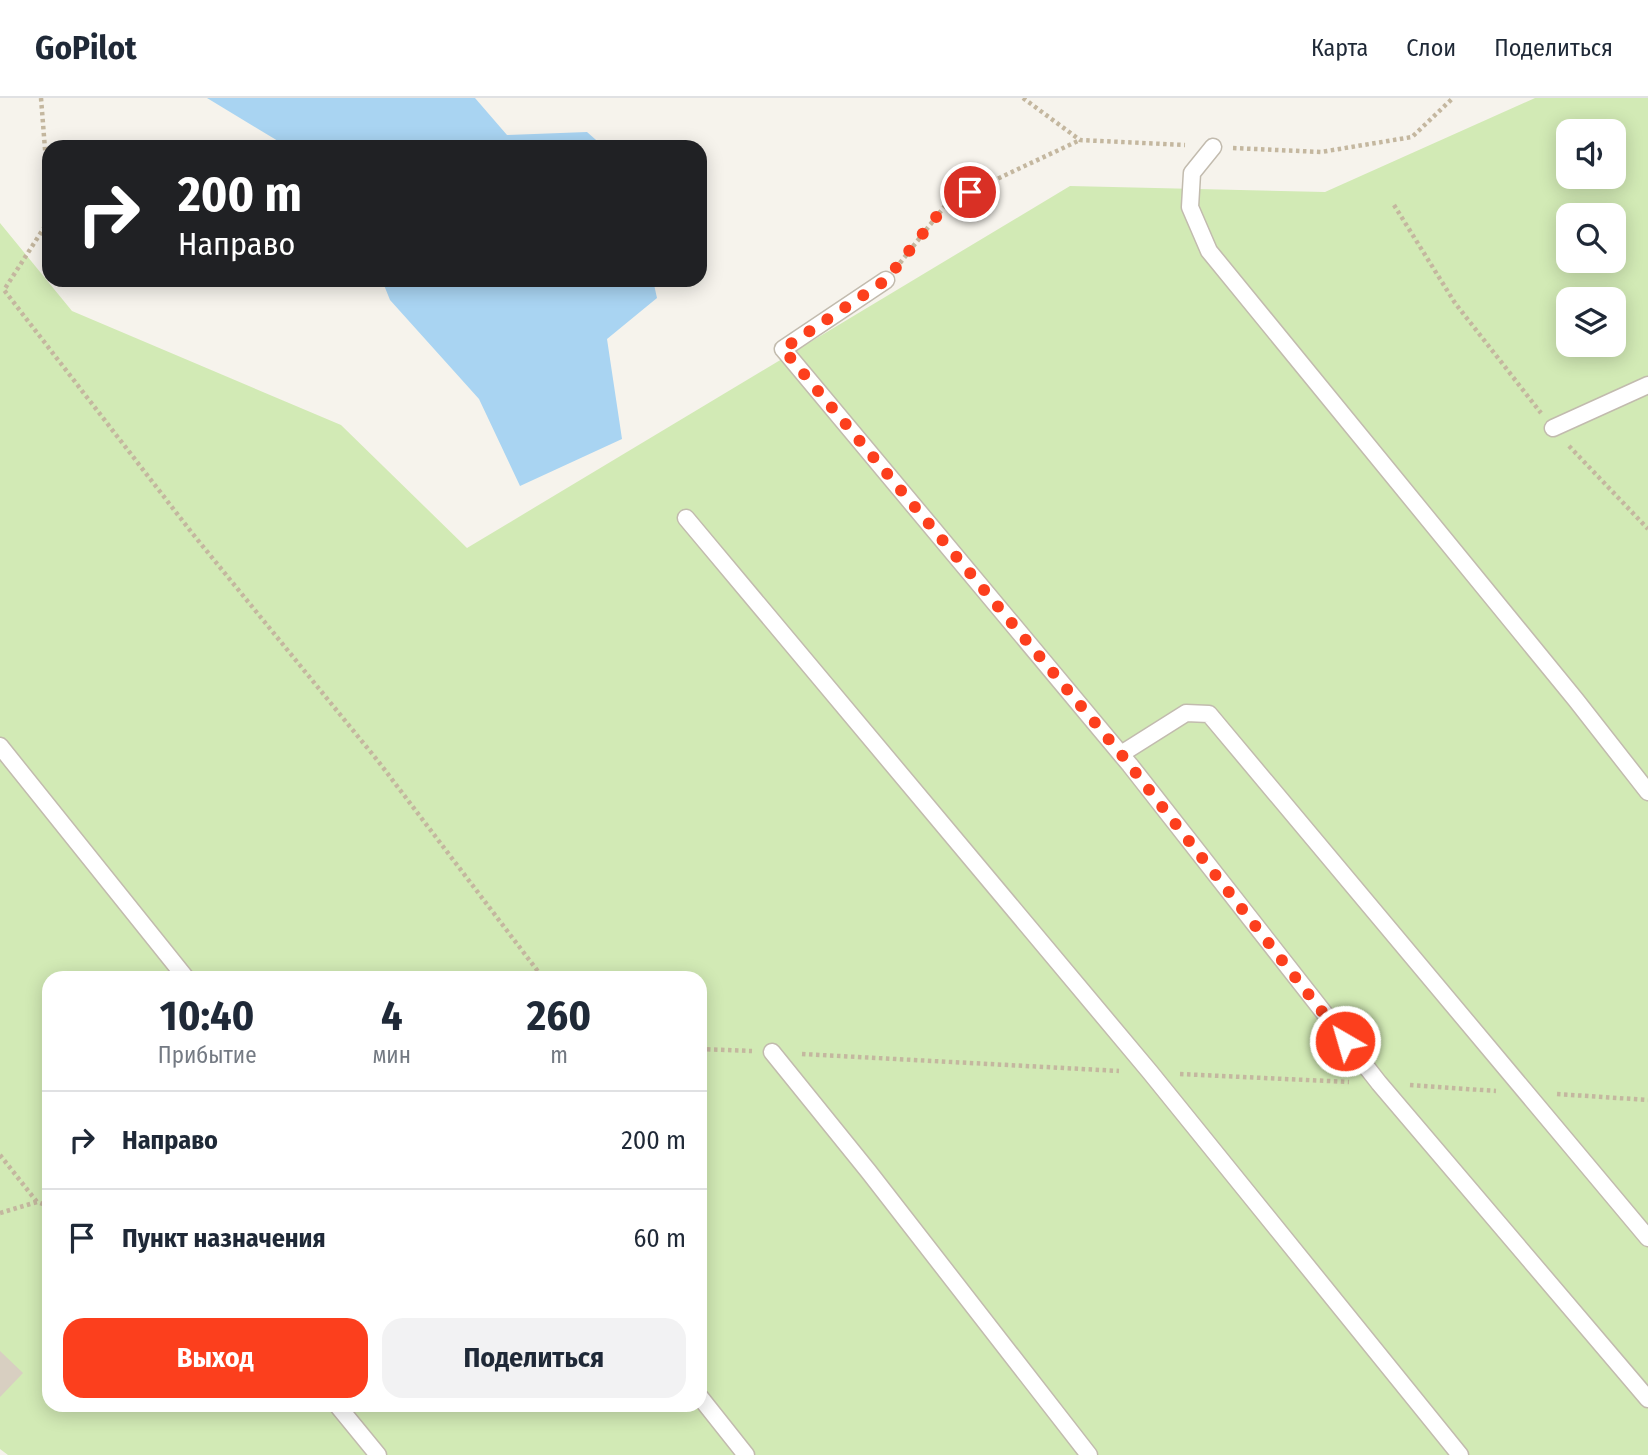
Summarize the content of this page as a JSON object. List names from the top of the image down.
{
  "page": {
    "header": "GoPilot",
    "nav": ["Карта", "Слои", "Поделиться"],
    "turn": ["200 m", "Направо"],
    "eta": [
      "10:40",
      "Прибытие",
      "4",
      "мин",
      "260",
      "m"
    ],
    "list": [
      {
        "name": "Направо",
        "value": "200 m"
      },
      {
        "name": "Пункт назначения",
        "value": "60 m"
      }
    ],
    "buttons": ["Выход", "Поделиться"]
  }
}
